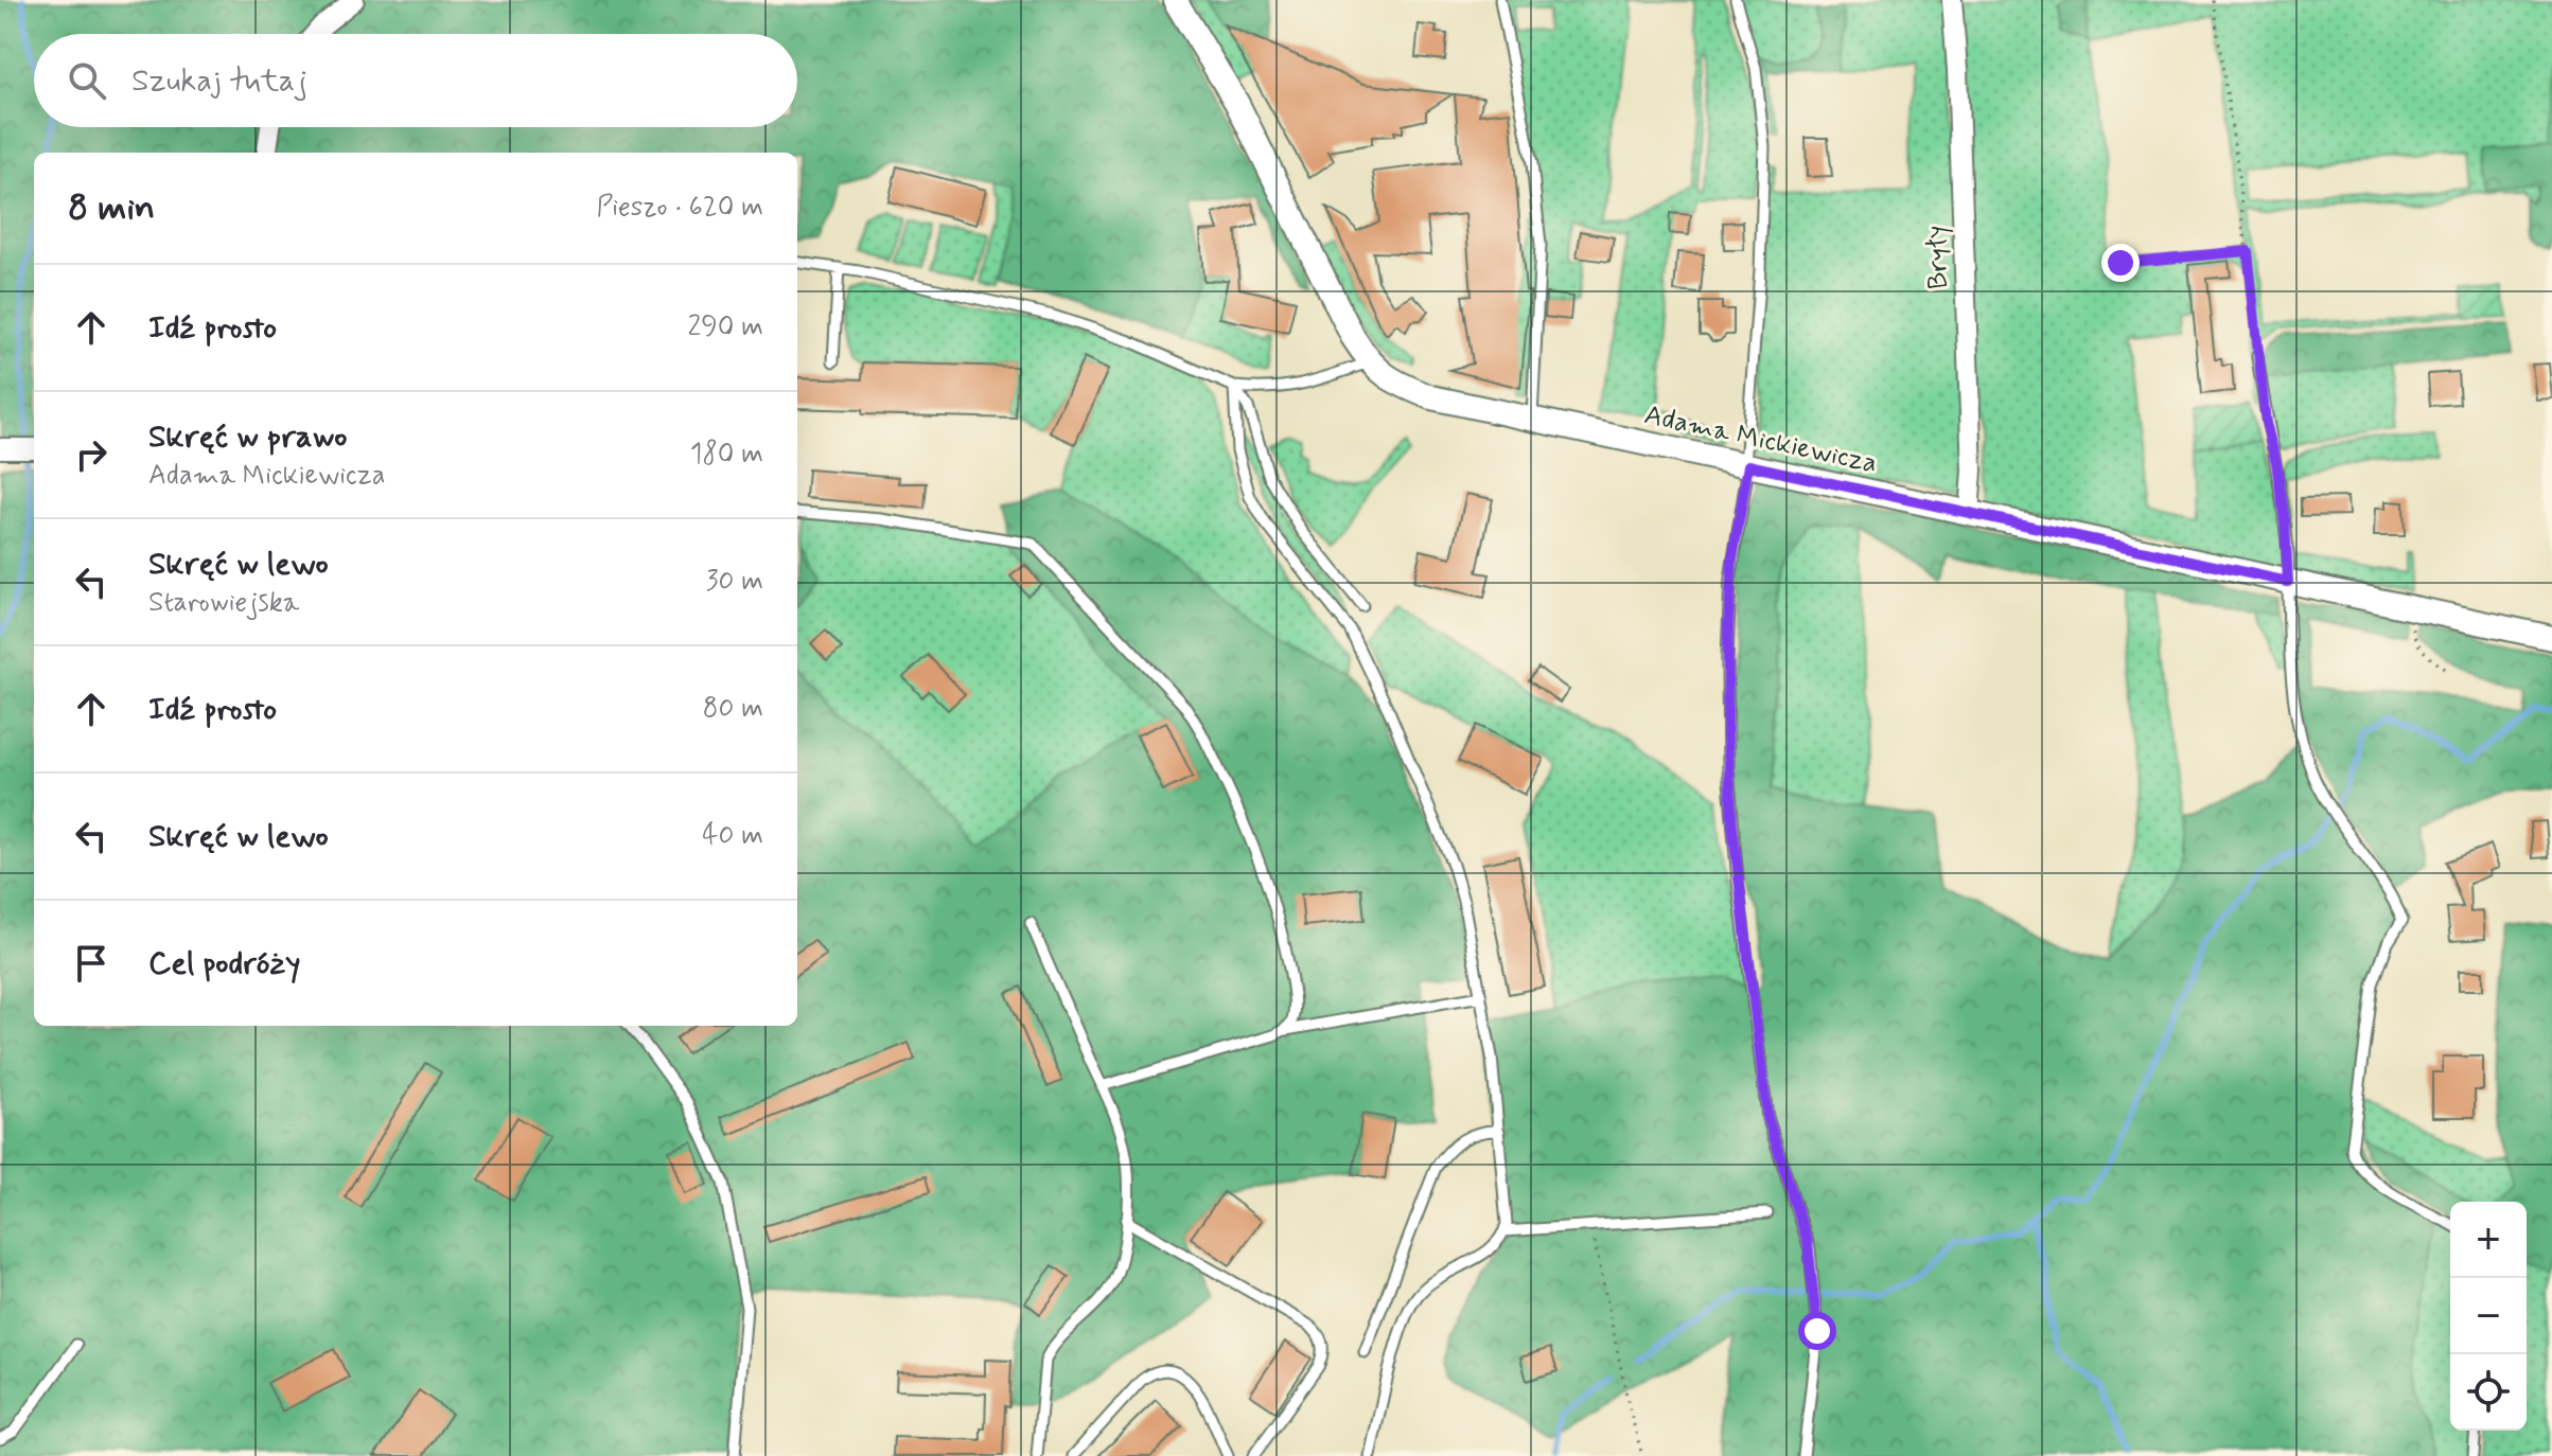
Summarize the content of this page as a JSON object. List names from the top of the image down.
{
  "streets": {
    "street": ["Bryły", "Adama Mickiewicza"]
  },
  "crossings": [
    ["Bryły", "Adama Mickiewicza"]
  ],
  "page": {
    "search": "Szukaj tutaj",
    "heading": ["8 min", "Pieszo · 620 m"],
    "list": [
      ["Idź prosto", "290 m"],
      ["Skręć w prawo", "Adama Mickiewicza", "180 m"],
      ["Skręć w lewo", "Starowiejska", "30 m"],
      ["Idź prosto", "80 m"],
      ["Skręć w lewo", "40 m"],
      "Cel podróży"
    ],
    "map_buttons": ["+", "−"]
  }
}
